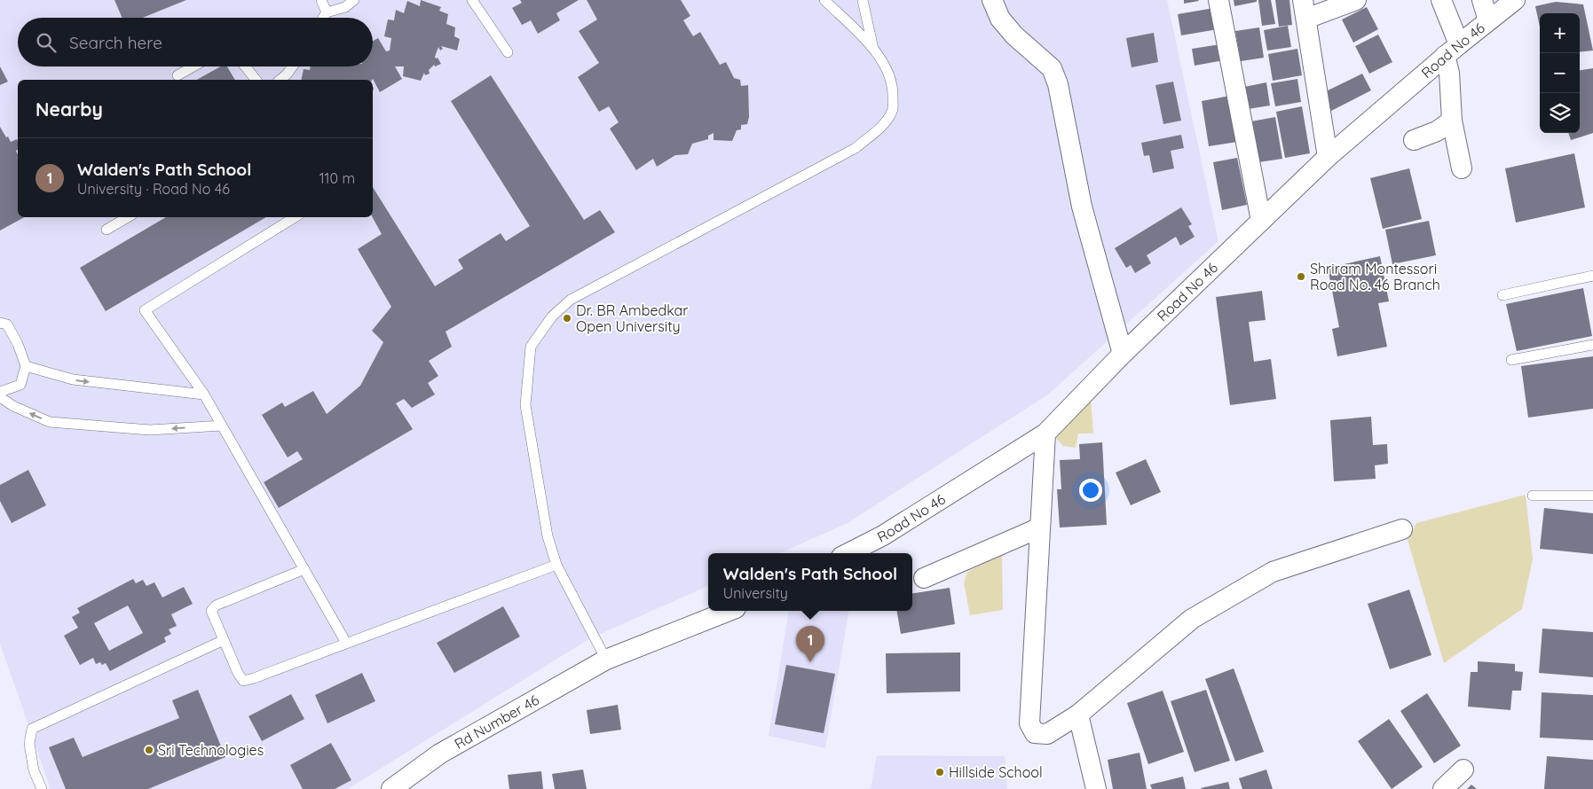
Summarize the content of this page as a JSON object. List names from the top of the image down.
{
  "streets": {
    "street": ["Road No 46", "Rd Number 46"]
  },
  "places": [
    "Shriram Montessori Road No. 46 Branch",
    "Dr. BR Ambedkar Open University",
    "Sri Technologies",
    "Hillside School"
  ],
  "page": {
    "map_buttons": ["+", "−"],
    "search": "Search here",
    "heading": "Nearby",
    "list": [
      {
        "mark": "1",
        "name": "Walden's Path School",
        "note": "University · Road No 46",
        "value": "110 m"
      }
    ],
    "popup": ["Walden's Path School", "University"],
    "pins": "1"
  }
}
